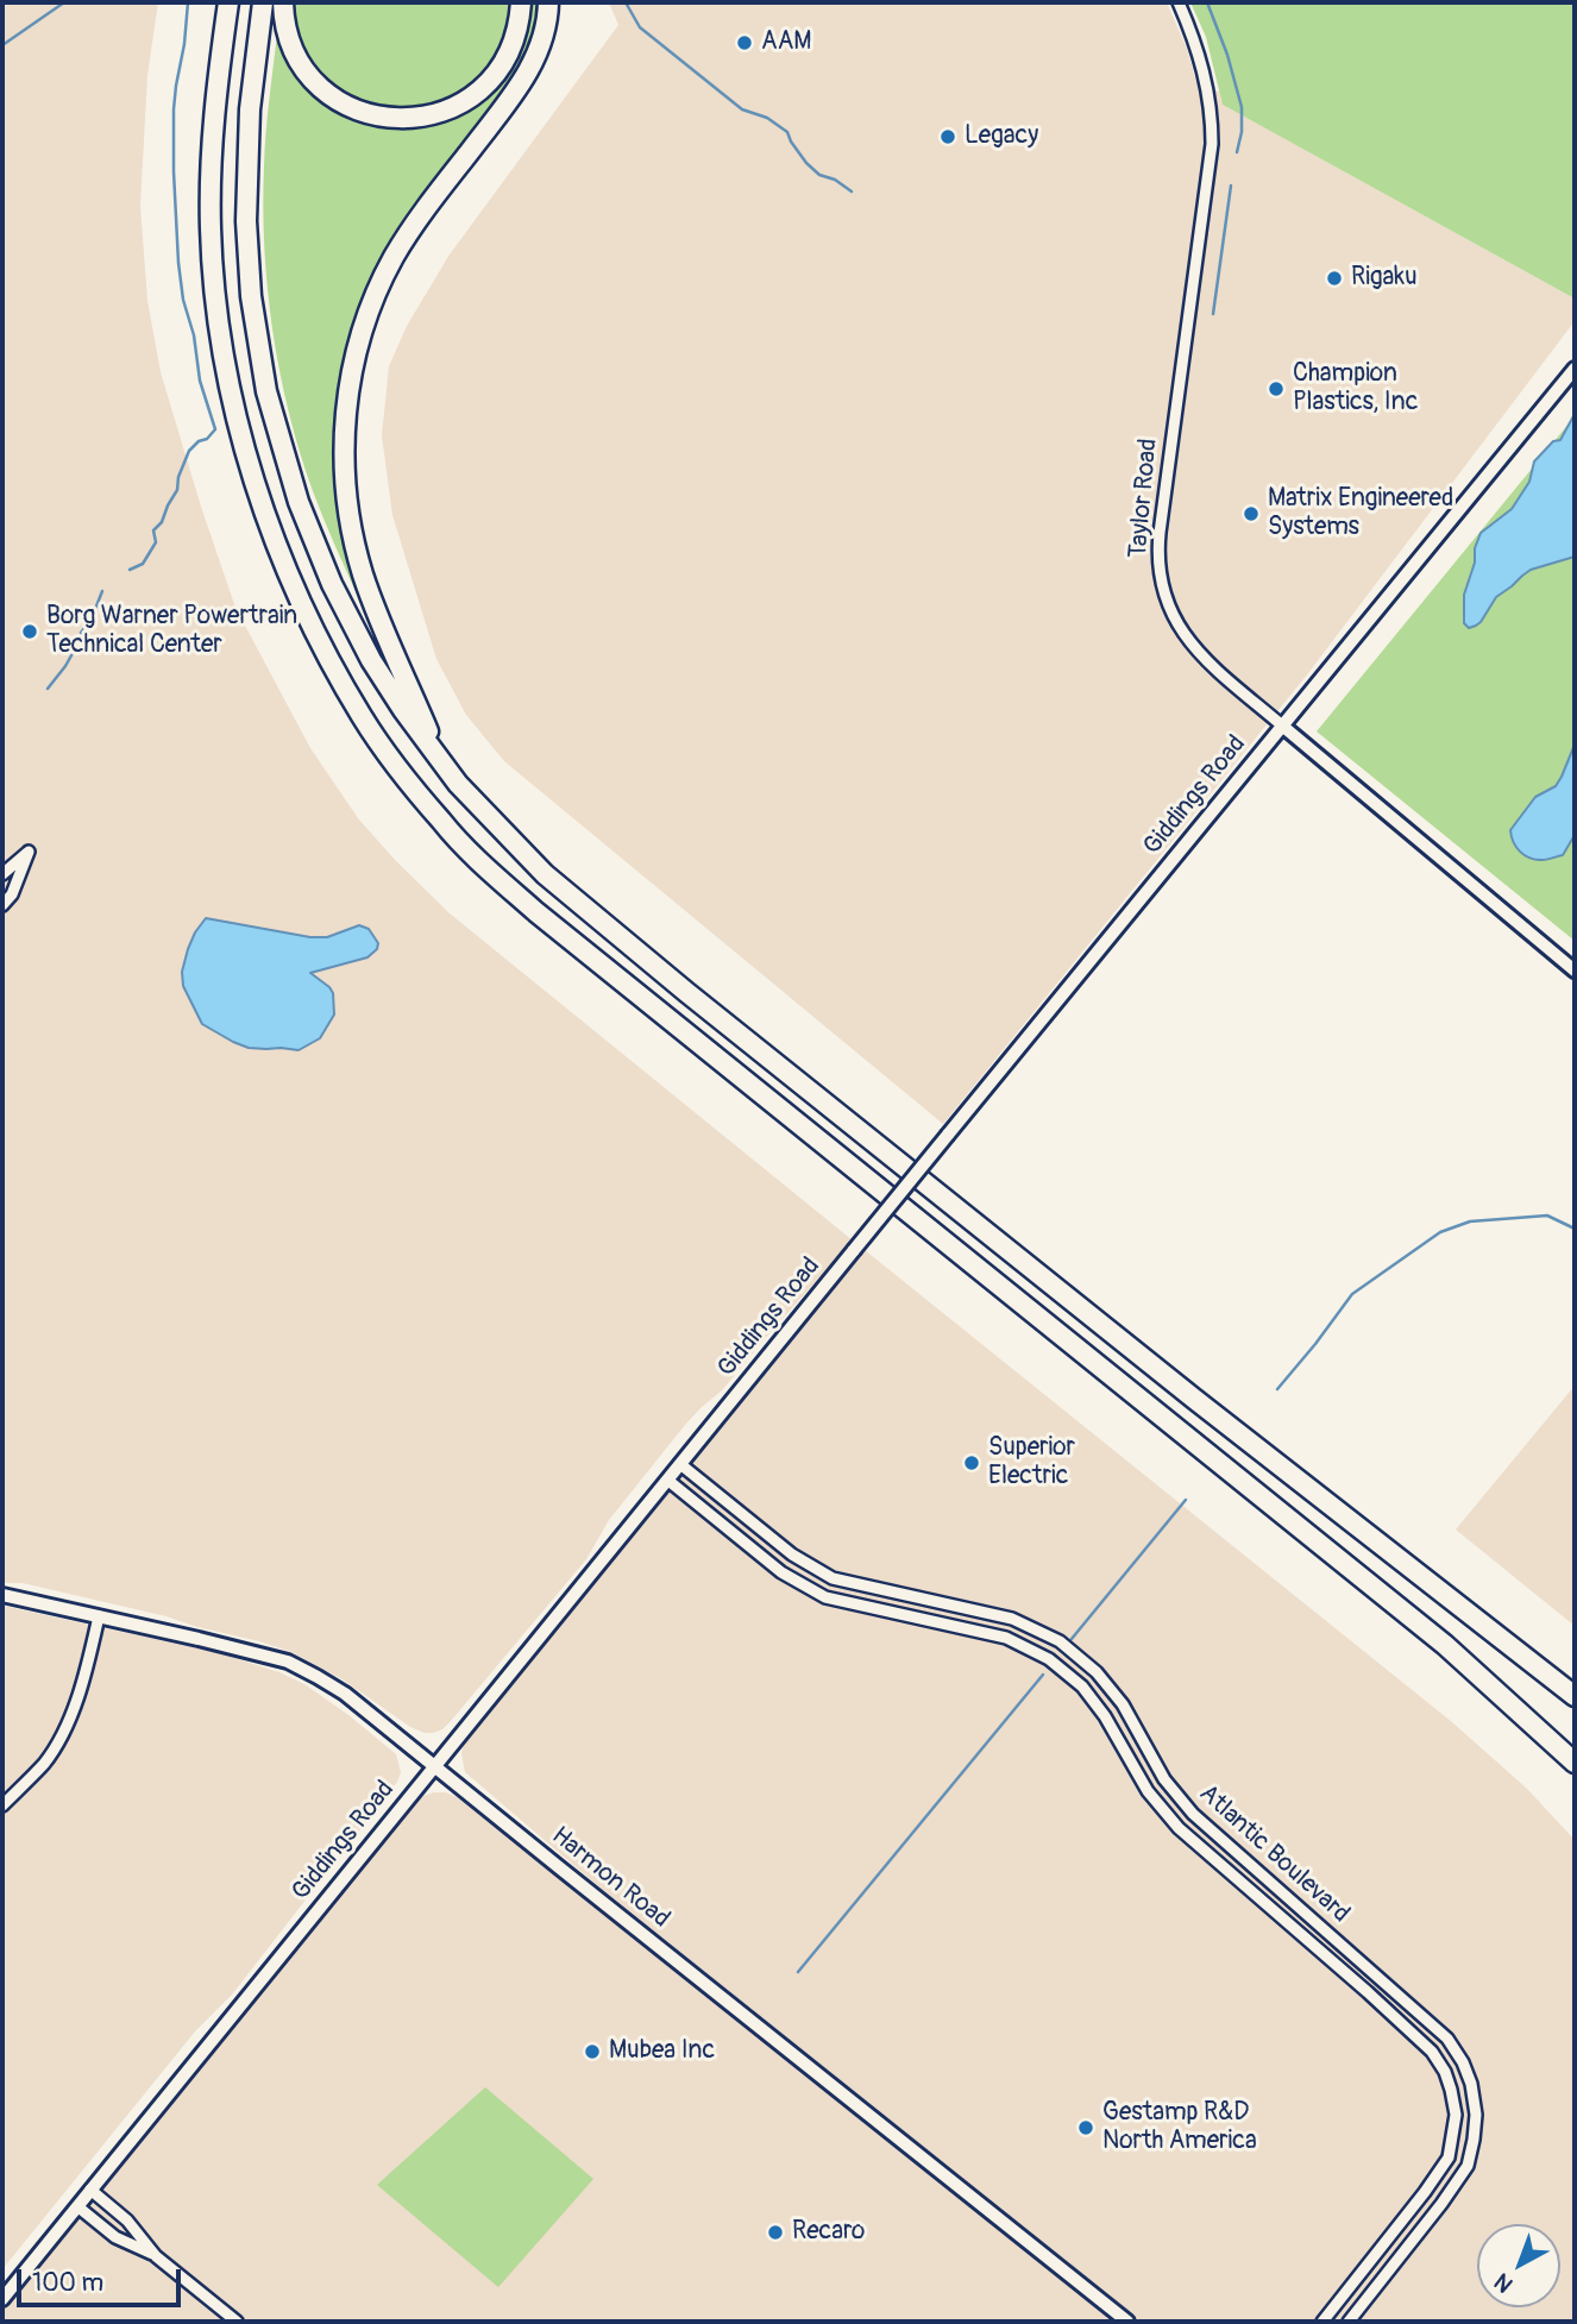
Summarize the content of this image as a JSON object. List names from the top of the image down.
{
  "streets": {
    "street": [
      "Taylor Road",
      "Giddings Road",
      "Atlantic Boulevard",
      "Harmon Road"
    ]
  },
  "crossings": [
    ["Taylor Road", "Giddings Road"],
    ["Giddings Road", "Atlantic Boulevard"],
    ["Giddings Road", "Harmon Road"]
  ],
  "places": [
    "AAM",
    "Legacy",
    "Rigaku",
    "Champion Plastics, Inc",
    "Matrix Engineered Systems",
    "Borg Warner Powertrain Technical Center",
    "Superior Electric",
    "Mubea Inc",
    "Gestamp R&D North America",
    "Recaro"
  ],
  "scale_bar": "100 m",
  "north": "bottom left"
}
